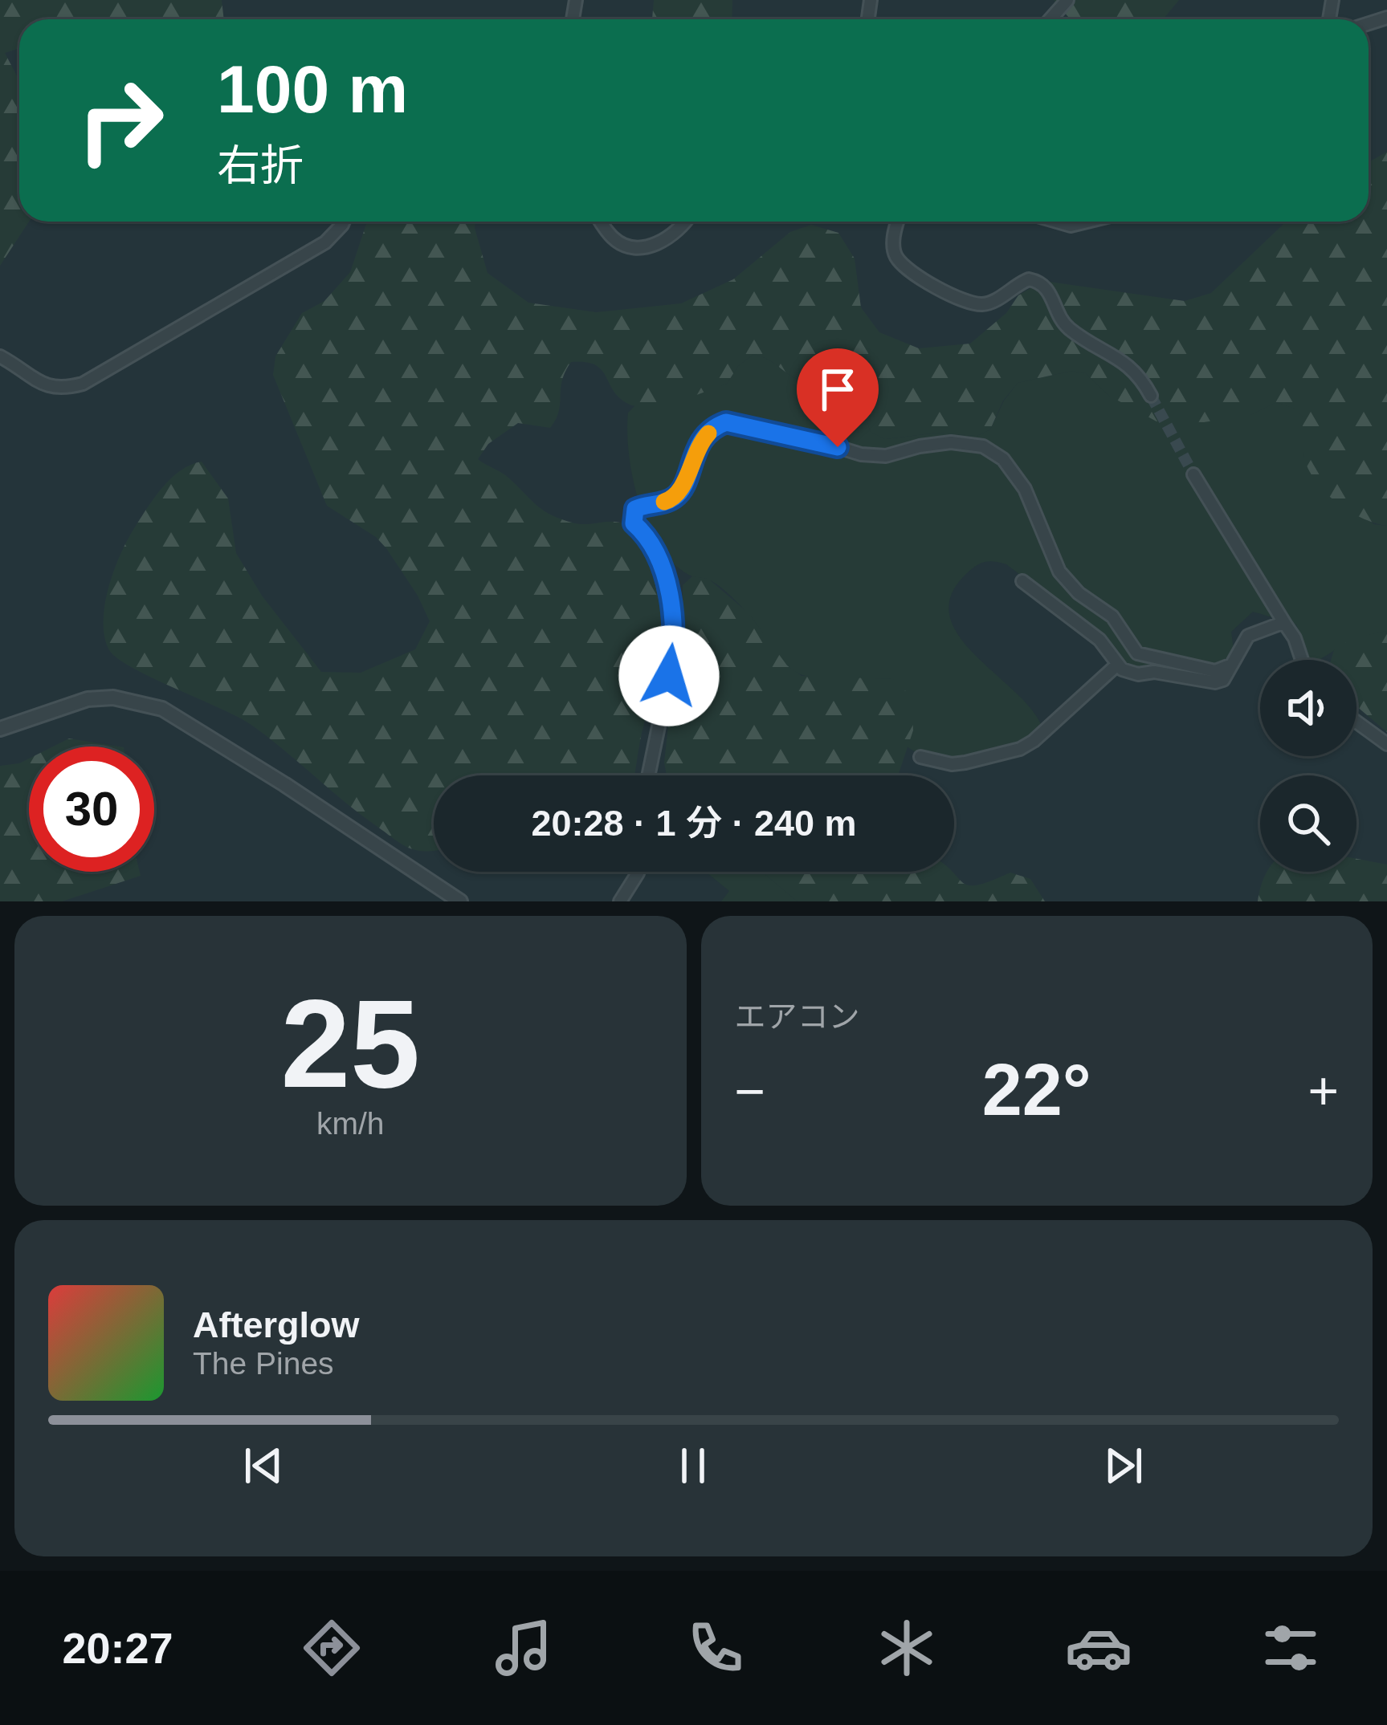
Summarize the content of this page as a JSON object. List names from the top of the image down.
{
  "page": {
    "turn": ["100 m", "右折"],
    "limit": "30",
    "trip": "20:28 · 1 分 · 240 m",
    "tile": [
      ["25", "km/h"],
      "エアコン"
    ],
    "heat": ["−", "22°", "+"],
    "song": ["Afterglow", "The Pines"],
    "tabs": "20:27"
  }
}
